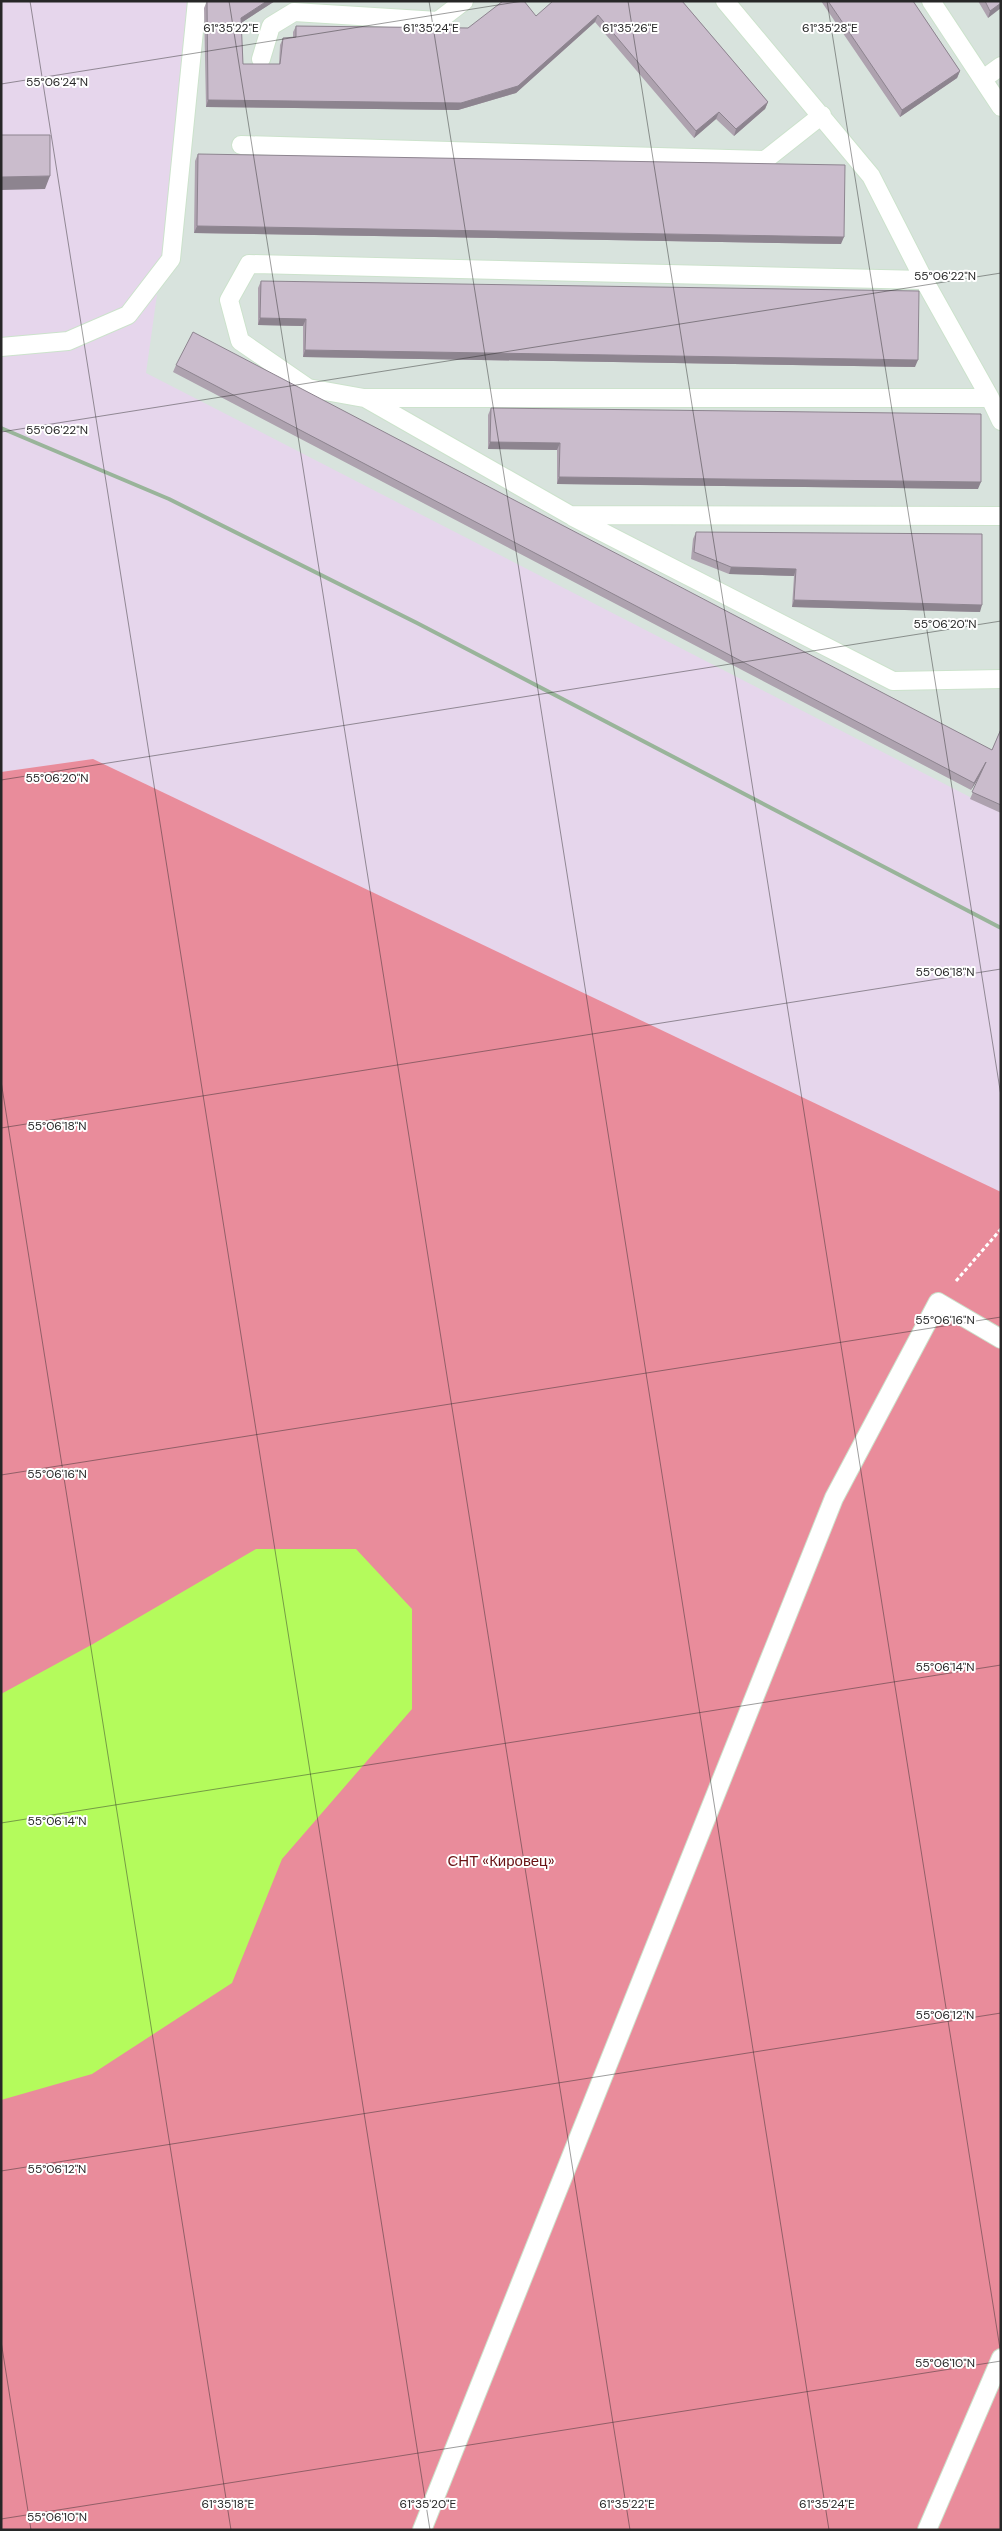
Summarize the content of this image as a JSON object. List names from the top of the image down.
{
  "parks": ["СНТ «Кировец»"],
  "coordinates": [
    "61°35'22\"E",
    "61°35'24\"E",
    "61°35'28\"E",
    "61°35'26\"E",
    "55°06'24\"N",
    "55°06'22\"N",
    "55°06'20\"N",
    "55°06'18\"N",
    "55°06'16\"N",
    "55°06'14\"N",
    "55°06'12\"N",
    "55°06'10\"N",
    "61°35'18\"E",
    "61°35'20\"E"
  ]
}
